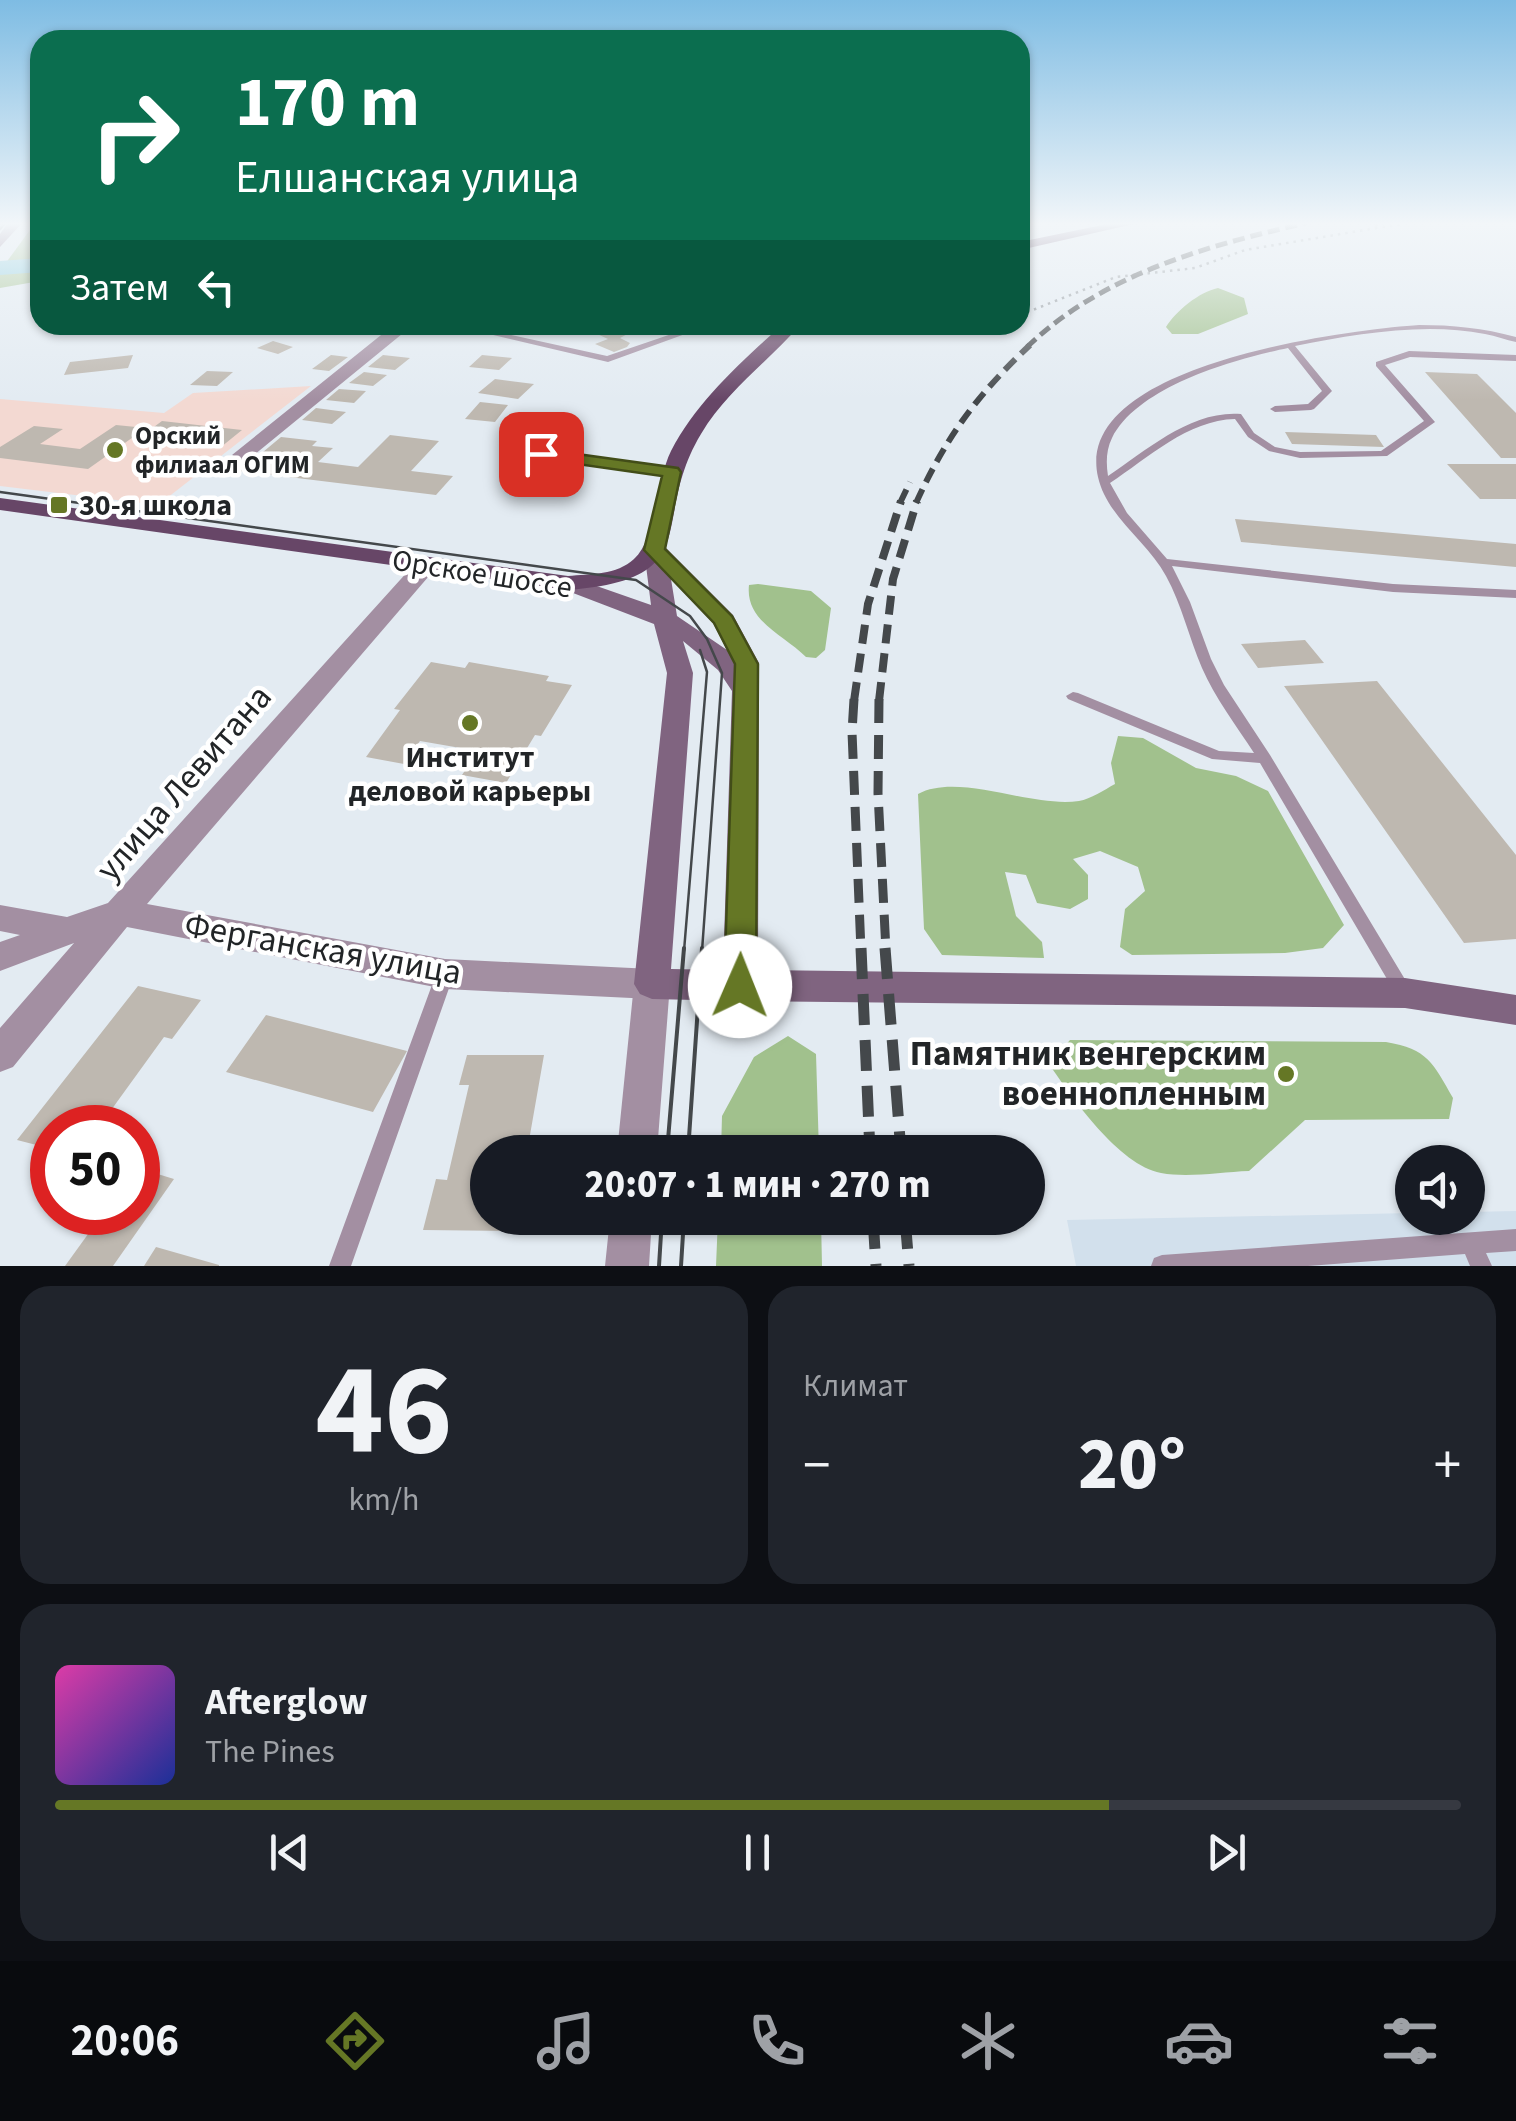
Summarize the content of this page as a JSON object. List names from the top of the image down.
{
  "streets": {
    "main road": ["Орское шоссе"],
    "street": ["улица Левитана", "Ферганская улица"]
  },
  "crossings": [
    ["Орское шоссе", "улица Левитана"],
    ["улица Левитана", "Ферганская улица"]
  ],
  "places": {
    "other": ["Орский филиаал ОГИМ", "Институт деловой карьеры", "Памятник венгерским военнопленным"],
    "transit": ["30-я школа"]
  },
  "page": {
    "turn": ["170 m", "Елшанская улица"],
    "then": "Затем",
    "limit": "50",
    "trip": "20:07 · 1 мин · 270 m",
    "tile": [
      ["46", "km/h"],
      "Климат"
    ],
    "heat": ["−", "20°", "+"],
    "song": ["Afterglow", "The Pines"],
    "tabs": "20:06"
  }
}
